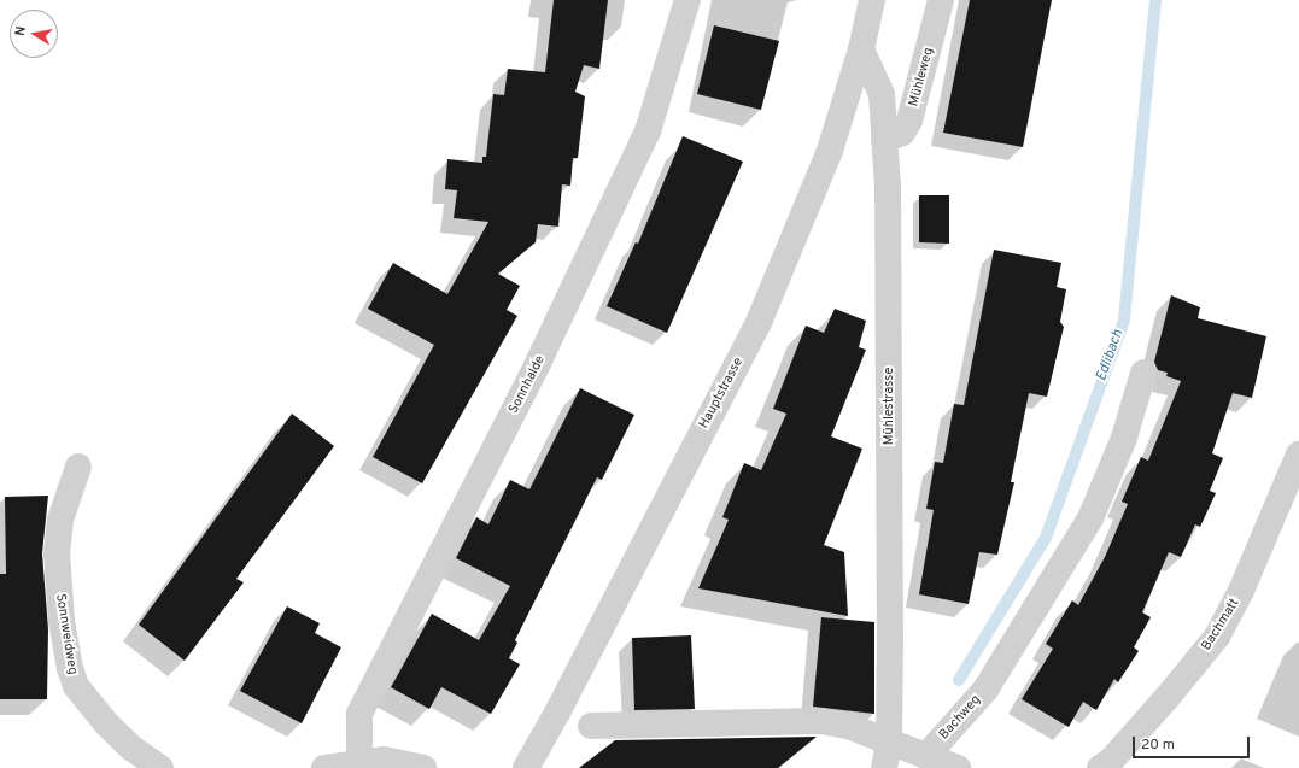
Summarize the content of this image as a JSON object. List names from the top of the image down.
{
  "streets": {
    "street": [
      "Mühleweg",
      "Sonnhalde",
      "Hauptstrasse",
      "Mühlestrasse",
      "Bachmatt",
      "Sonnweidweg",
      "Bachweg"
    ]
  },
  "crossings": [
    ["Mühleweg", "Mühlestrasse"],
    ["Hauptstrasse", "Mühlestrasse"]
  ],
  "water": ["Edlibach"],
  "scale_bar": "20 m",
  "north": "left"
}
